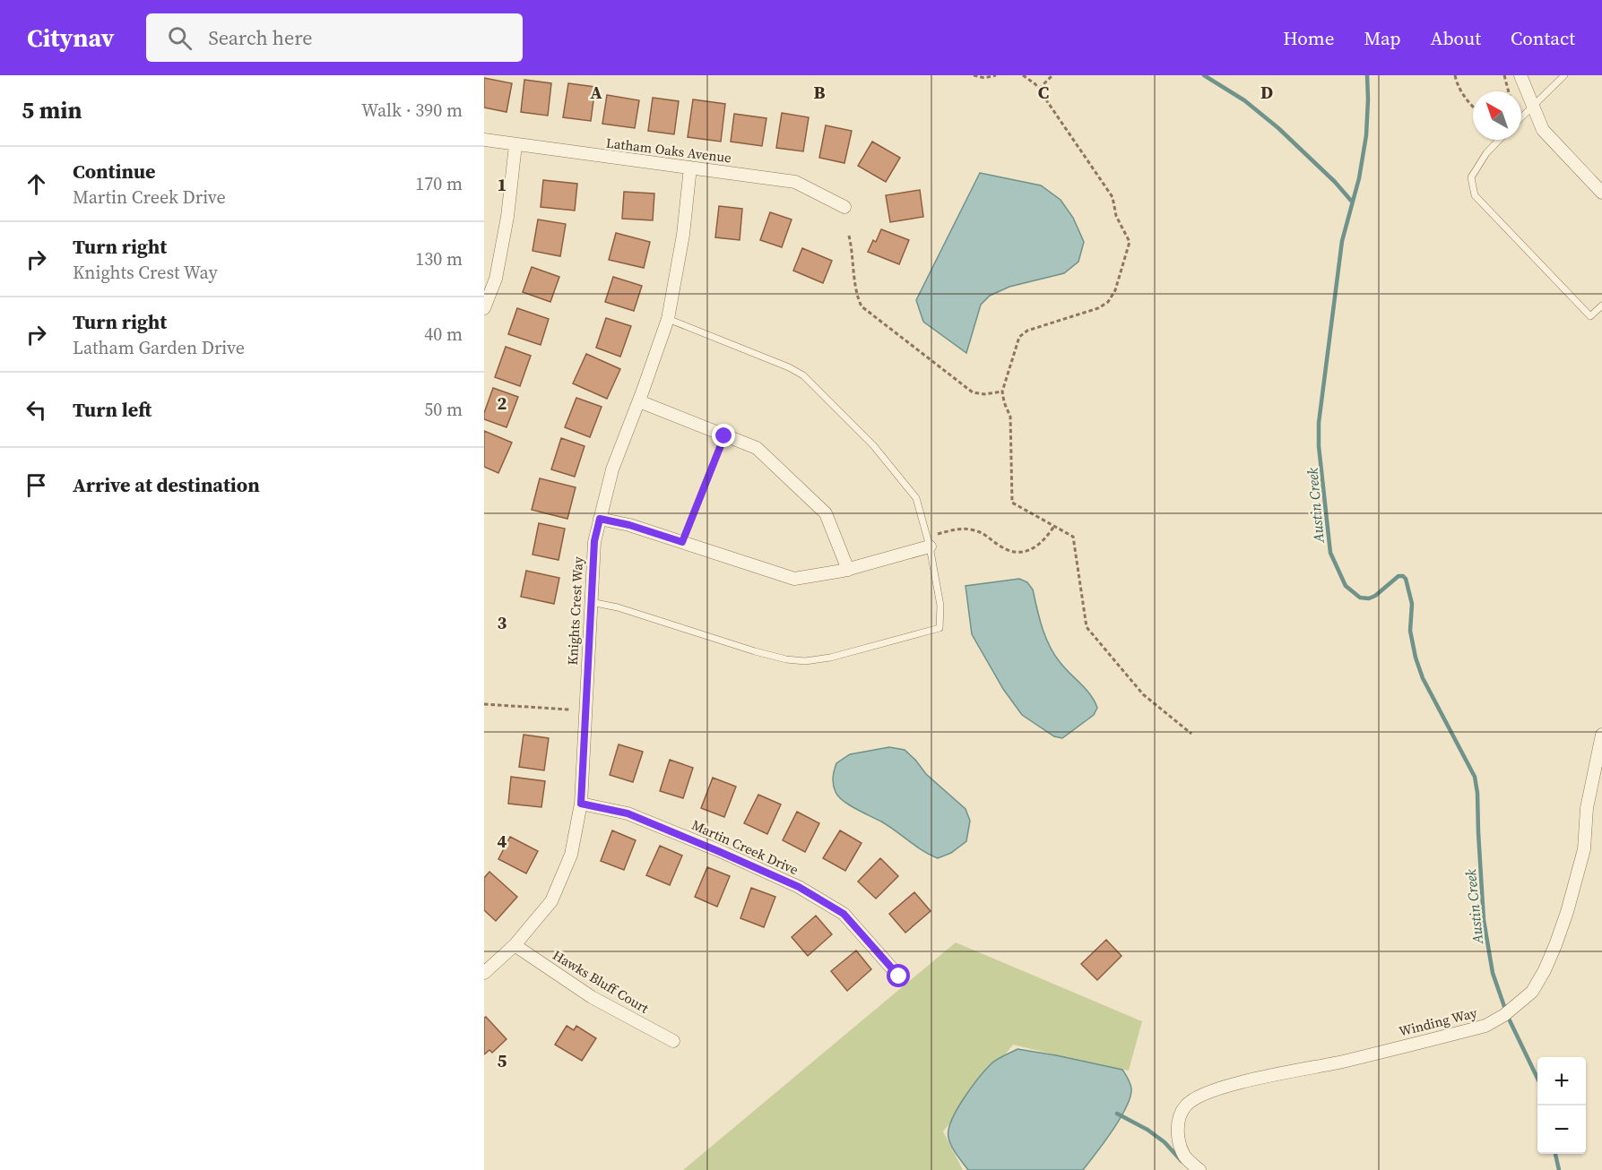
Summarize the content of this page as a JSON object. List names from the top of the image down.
{
  "streets": {
    "street": [
      "Latham Oaks Avenue",
      "Knights Crest Way",
      "Martin Creek Drive",
      "Hawks Bluff Court",
      "Winding Way"
    ]
  },
  "crossings": [
    ["Latham Oaks Avenue", "Knights Crest Way"],
    ["Knights Crest Way", "Martin Creek Drive"],
    ["Knights Crest Way", "Hawks Bluff Court"]
  ],
  "water": ["Austin Creek"],
  "north": "top left",
  "page": {
    "header": "Citynav",
    "search": "Search here",
    "nav": [
      "Home",
      "Map",
      "About",
      "Contact"
    ],
    "heading": ["5 min", "Walk · 390 m"],
    "list": [
      ["Continue", "Martin Creek Drive", "170 m"],
      ["Turn right", "Knights Crest Way", "130 m"],
      ["Turn right", "Latham Garden Drive", "40 m"],
      ["Turn left", "50 m"],
      "Arrive at destination"
    ],
    "map_buttons": ["+", "−"]
  },
  "grid": {
    "columns": [
      "A",
      "B",
      "C",
      "D"
    ],
    "rows": [
      "1",
      "2",
      "3",
      "4",
      "5"
    ]
  }
}
